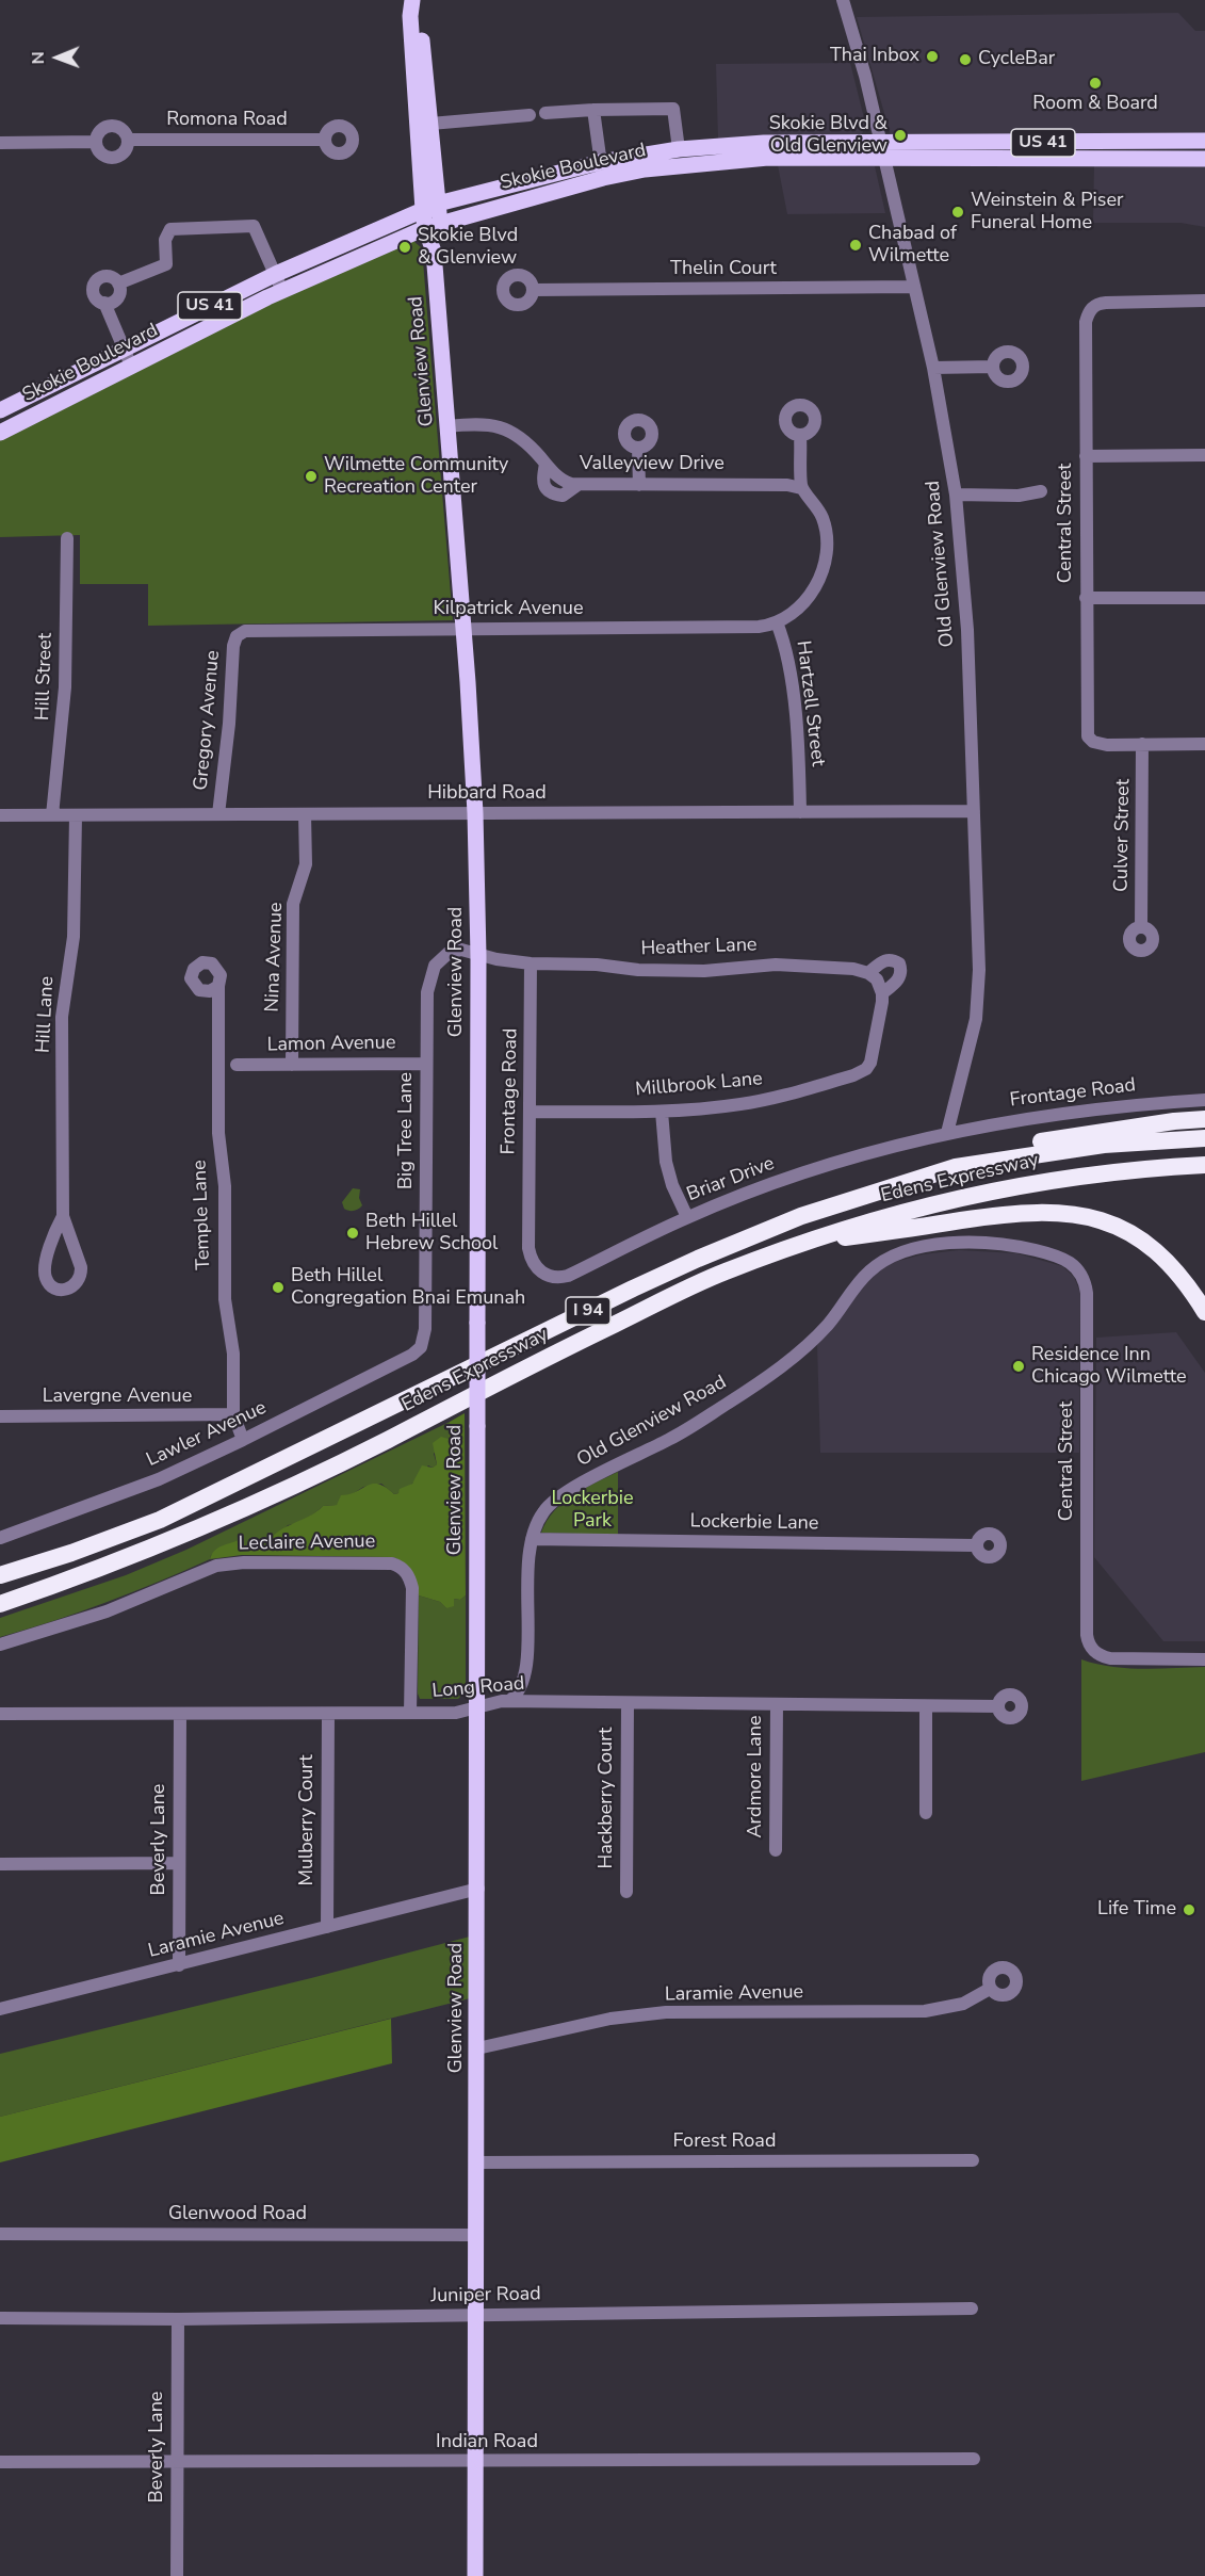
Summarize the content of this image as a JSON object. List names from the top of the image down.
{
  "streets": {
    "highway": ["Edens Expressway", "I 94"],
    "main road": ["US 41", "Skokie Boulevard", "Glenview Road"],
    "street": [
      "Romona Road",
      "Thelin Court",
      "Valleyview Drive",
      "Central Street",
      "Old Glenview Road",
      "Kilpatrick Avenue",
      "Hill Street",
      "Hartzell Street",
      "Gregory Avenue",
      "Hibbard Road",
      "Culver Street",
      "Heather Lane",
      "Nina Avenue",
      "Hill Lane",
      "Lamon Avenue",
      "Millbrook Lane",
      "Frontage Road",
      "Big Tree Lane",
      "Briar Drive",
      "Temple Lane",
      "Lavergne Avenue",
      "Lawler Avenue",
      "Lockerbie Lane",
      "Leclaire Avenue",
      "Long Road",
      "Ardmore Lane",
      "Hackberry Court",
      "Mulberry Court",
      "Beverly Lane",
      "Laramie Avenue",
      "Forest Road",
      "Glenwood Road",
      "Juniper Road",
      "Indian Road"
    ]
  },
  "crossings": [
    ["Skokie Boulevard", "Glenview Road"],
    ["Skokie Boulevard", "Old Glenview Road"],
    ["Thelin Court", "Old Glenview Road"],
    ["Glenview Road", "Valleyview Drive"],
    ["Glenview Road", "Kilpatrick Avenue"],
    ["Glenview Road", "Hibbard Road"],
    ["Glenview Road", "Big Tree Lane"],
    ["Glenview Road", "Long Road"],
    ["Glenview Road", "Laramie Avenue"],
    ["Glenview Road", "Forest Road"],
    ["Glenview Road", "Glenwood Road"],
    ["Glenview Road", "Juniper Road"],
    ["Glenview Road", "Indian Road"],
    ["Valleyview Drive", "Hartzell Street"],
    ["Central Street", "Old Glenview Road"],
    ["Central Street", "Culver Street"],
    ["Old Glenview Road", "Hibbard Road"],
    ["Old Glenview Road", "Frontage Road"],
    ["Old Glenview Road", "Briar Drive"],
    ["Old Glenview Road", "Lockerbie Lane"],
    ["Old Glenview Road", "Long Road"],
    ["Kilpatrick Avenue", "Hartzell Street"],
    ["Kilpatrick Avenue", "Gregory Avenue"],
    ["Hill Street", "Hibbard Road"],
    ["Hartzell Street", "Hibbard Road"],
    ["Gregory Avenue", "Hibbard Road"],
    ["Hibbard Road", "Nina Avenue"],
    ["Hibbard Road", "Hill Lane"],
    ["Heather Lane", "Millbrook Lane"],
    ["Heather Lane", "Frontage Road"],
    ["Nina Avenue", "Lamon Avenue"],
    ["Lamon Avenue", "Big Tree Lane"],
    ["Millbrook Lane", "Frontage Road"],
    ["Frontage Road", "Briar Drive"],
    ["Big Tree Lane", "Lawler Avenue"],
    ["Temple Lane", "Lavergne Avenue"],
    ["Temple Lane", "Lawler Avenue"],
    ["Leclaire Avenue", "Long Road"],
    ["Long Road", "Ardmore Lane"],
    ["Long Road", "Hackberry Court"],
    ["Long Road", "Mulberry Court"],
    ["Long Road", "Beverly Lane"],
    ["Mulberry Court", "Laramie Avenue"],
    ["Beverly Lane", "Laramie Avenue"],
    ["Beverly Lane", "Juniper Road"],
    ["Beverly Lane", "Indian Road"]
  ],
  "parks": ["Lockerbie Park"],
  "places": [
    "Thai Inbox",
    "CycleBar",
    "Room & Board",
    "Skokie Blvd & Old Glenview",
    "Weinstein & Piser Funeral Home",
    "Chabad of Wilmette",
    "Skokie Blvd & Glenview",
    "Wilmette Community Recreation Center",
    "Beth Hillel Hebrew School",
    "Beth Hillel Congregation Bnai Emunah",
    "Residence Inn Chicago Wilmette",
    "Life Time"
  ],
  "north": "left"
}
